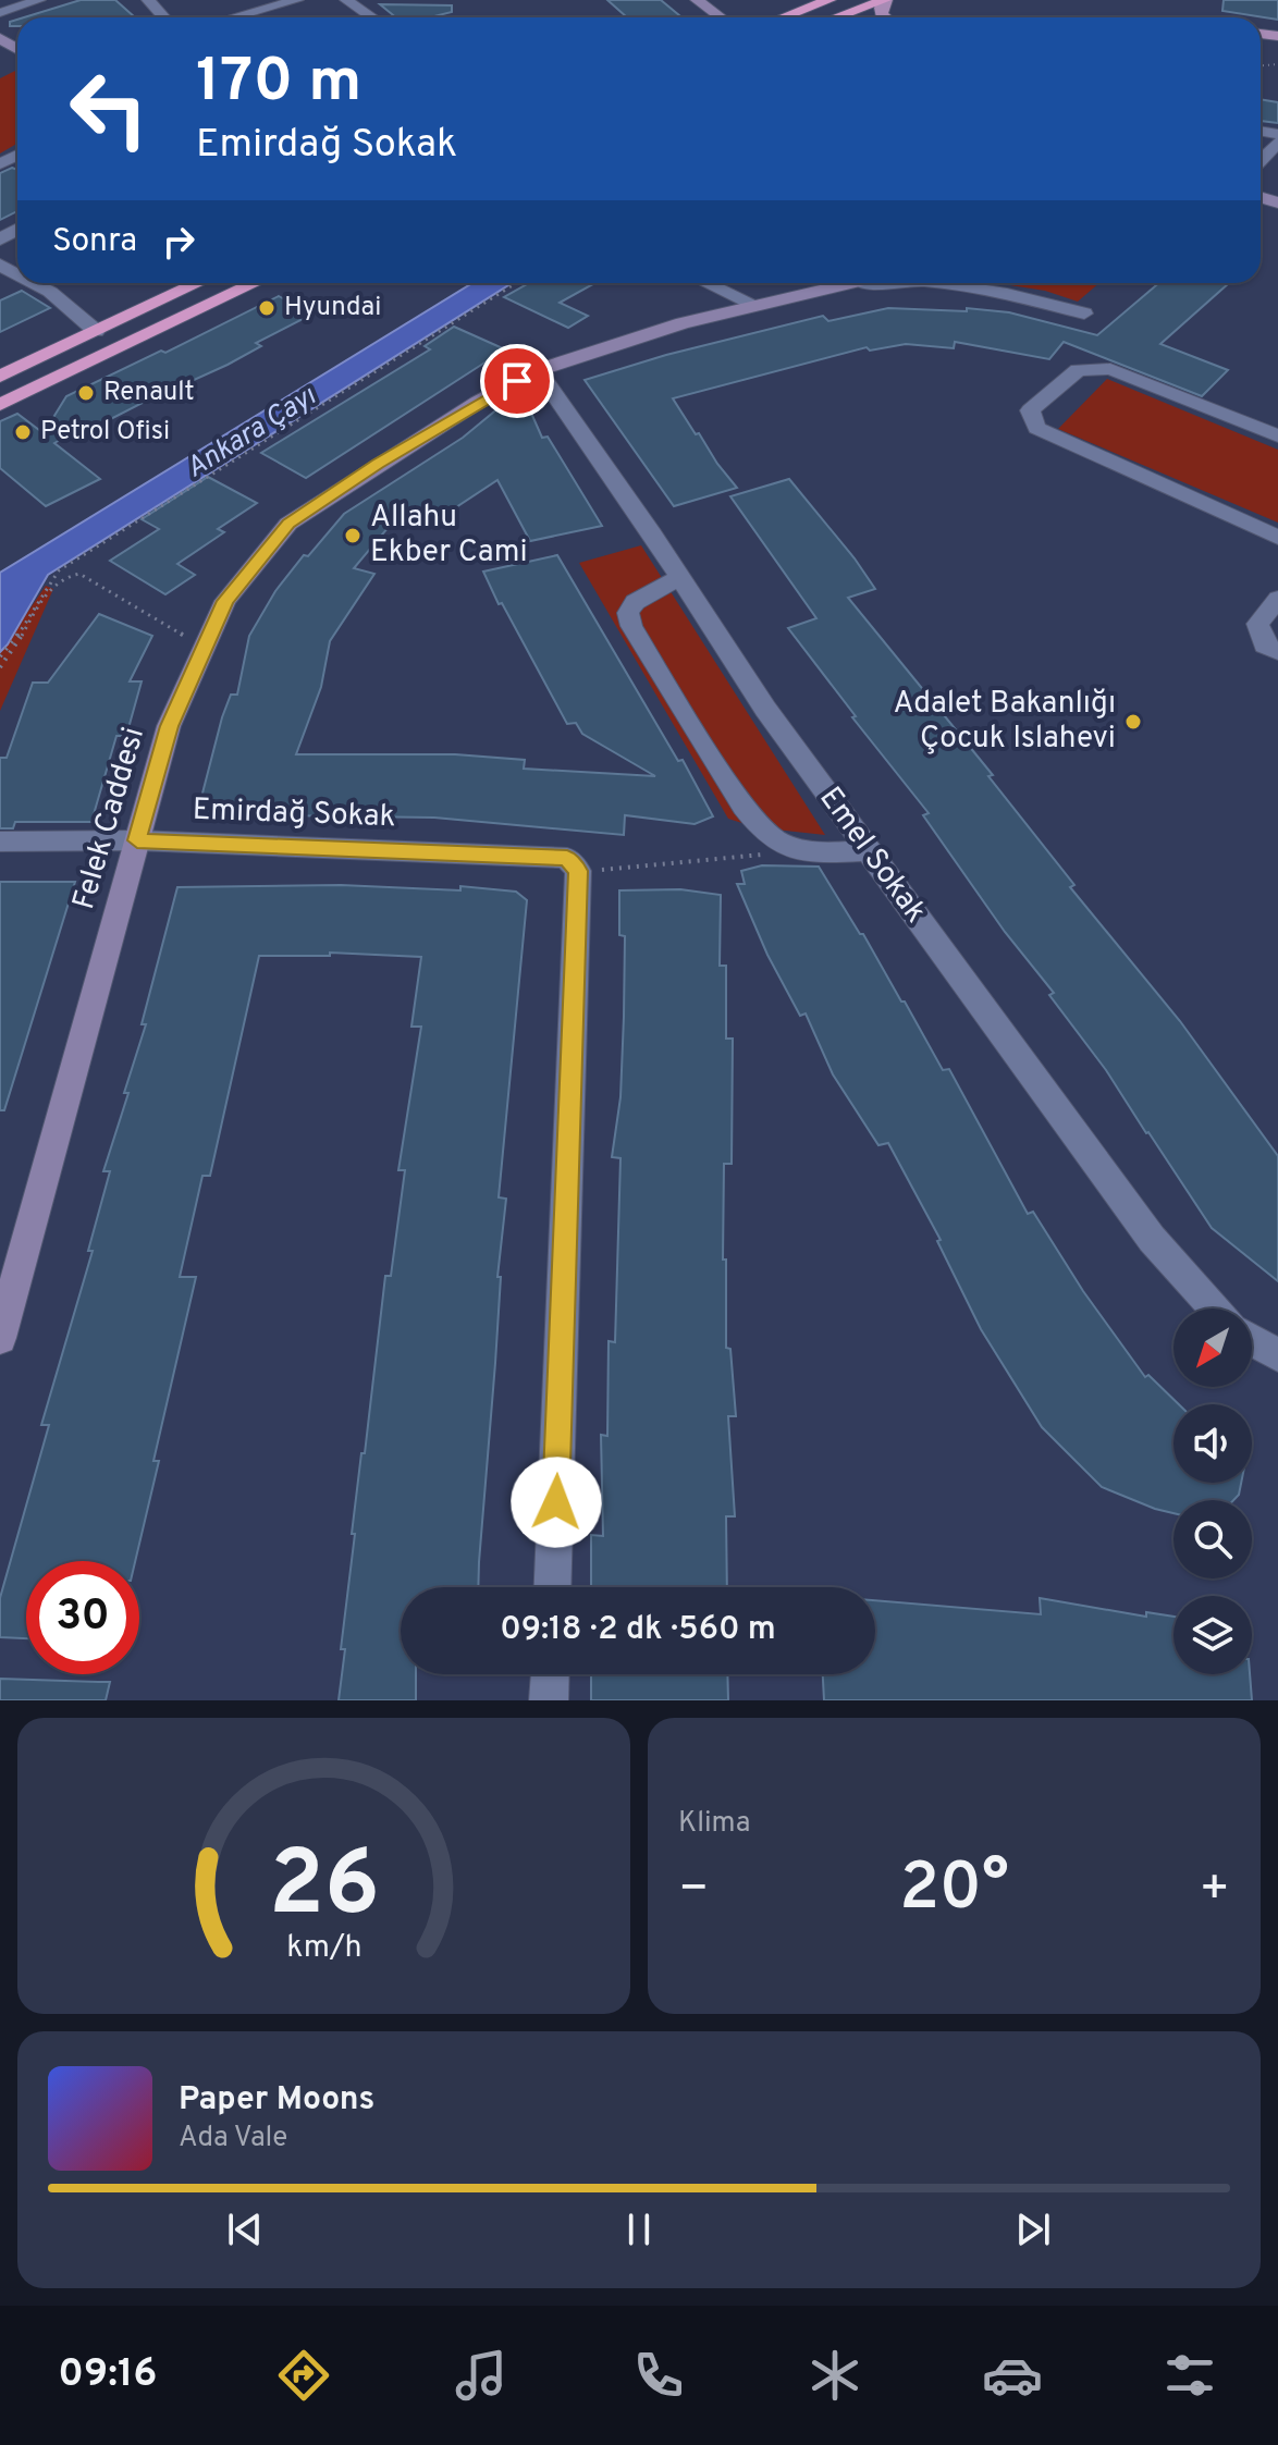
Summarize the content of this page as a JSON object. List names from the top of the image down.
{
  "streets": {
    "street": ["Emirdağ Sokak", "Felek Caddesi", "Emel Sokak"]
  },
  "crossings": [
    ["Emirdağ Sokak", "Felek Caddesi"],
    ["Felek Caddesi", "Emel Sokak"]
  ],
  "water": ["Ankara Çayı"],
  "places": [
    "Hyundai",
    "Renault",
    "Petrol Ofisi",
    "Allahu Ekber Cami",
    "Adalet Bakanlığı Çocuk Islahevi"
  ],
  "north": "bottom left",
  "page": {
    "turn": ["170 m", "Emirdağ Sokak"],
    "then": "Sonra",
    "limit": "30",
    "trip": "09:18 · 2 dk · 560 m",
    "tile": "Klima",
    "heat": ["−", "20°", "+"],
    "song": ["Paper Moons", "Ada Vale"],
    "tabs": "09:16",
    "gauge": ["26", "km/h"]
  }
}
